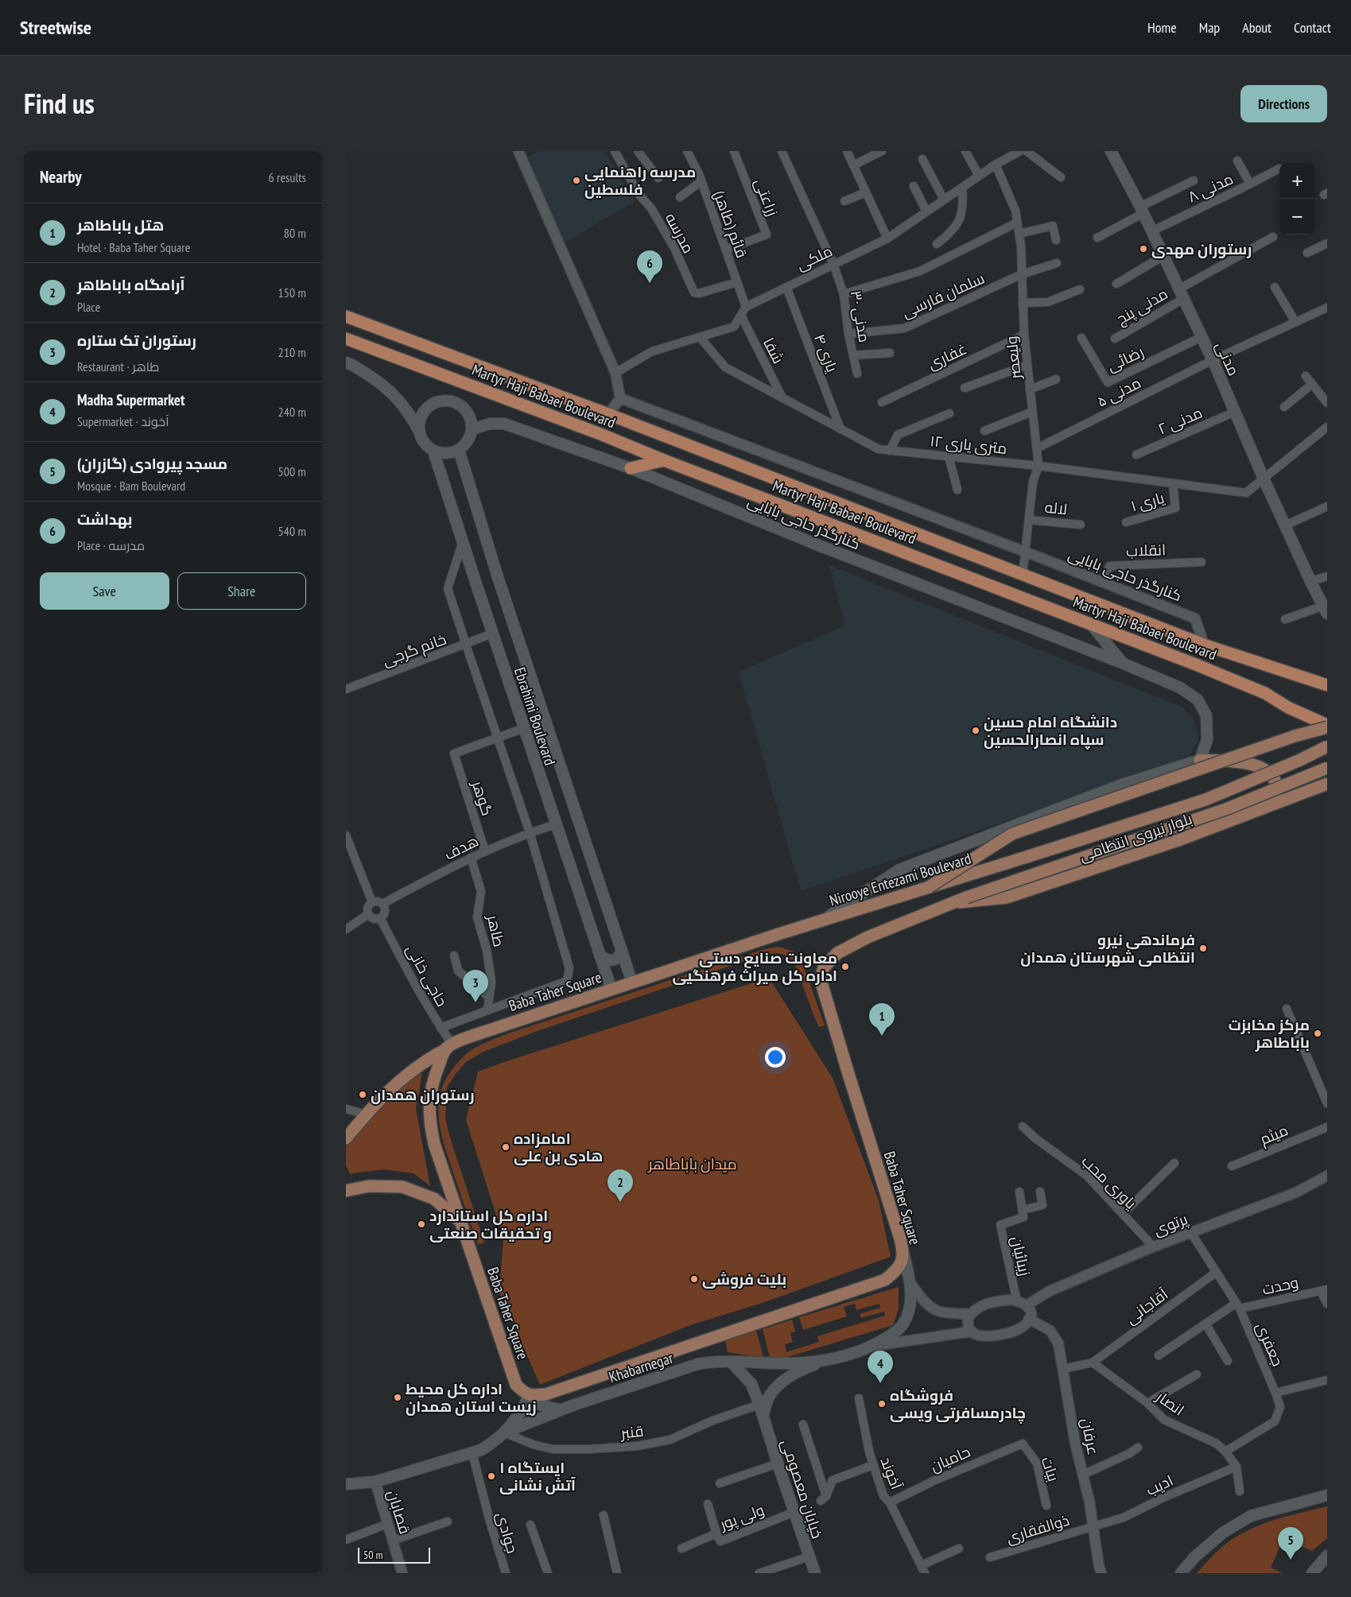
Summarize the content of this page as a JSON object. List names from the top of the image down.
{
  "streets": {
    "highway": ["Martyr Haji Babaei Boulevard"],
    "main road": [
      "مدنی",
      "کنارگذر حاجی بابایی",
      "Ebrahimi Boulevard",
      "بلوار نیروی انتظامی",
      "Nirooye Entezami Boulevard",
      "Baba Taher Square",
      "Khabarnegar",
      "خیابان معصومی"
    ],
    "street": [
      "مدنی ۸",
      "زراعتی",
      "قائم (طاهر)",
      "مدرسه",
      "ملکی",
      "سلمان فارسی",
      "مدنی پنج",
      "مدنی ۳۰",
      "شفا",
      "یاری ۴",
      "غفاری",
      "ولیعصر",
      "رضائی",
      "مدنی ۵",
      "مدنی ۲",
      "۱۲ متری یاری",
      "یاری ۱",
      "لاله",
      "انقلاب",
      "خانم گرجی",
      "گوهر",
      "هدف",
      "طاهر",
      "حاجی خانی",
      "میثم",
      "یاوری محب",
      "پرتوی",
      "زیبائیان",
      "وحدت",
      "آقاجانی",
      "جعفری",
      "انصار",
      "قنبر",
      "عرفان",
      "حامیان",
      "بیات",
      "آخوند",
      "ادیب",
      "قصابان",
      "ولی پور",
      "ذوالفقاری",
      "جوادی"
    ]
  },
  "crossings": [
    ["مدنی ۸", "مدنی"],
    ["زراعتی", "قائم (طاهر)"],
    ["قائم (طاهر)", "مدرسه"],
    ["قائم (طاهر)", "ملکی"],
    ["ملکی", "مدنی ۳۰"],
    ["ملکی", "یاری ۴"],
    ["ملکی", "ولیعصر"],
    ["سلمان فارسی", "مدنی ۳۰"],
    ["سلمان فارسی", "ولیعصر"],
    ["مدنی پنج", "مدنی"],
    ["شفا", "۱۲ متری یاری"],
    ["یاری ۴", "۱۲ متری یاری"],
    ["غفاری", "ولیعصر"],
    ["ولیعصر", "مدنی ۵"],
    ["ولیعصر", "Martyr Haji Babaei Boulevard"],
    ["ولیعصر", "۱۲ متری یاری"],
    ["ولیعصر", "لاله"],
    ["ولیعصر", "کنارگذر حاجی بابایی"],
    ["رضائی", "مدنی"],
    ["مدنی", "مدنی ۵"],
    ["مدنی", "مدنی ۲"],
    ["مدنی", "۱۲ متری یاری"],
    ["Martyr Haji Babaei Boulevard", "کنارگذر حاجی بابایی"],
    ["۱۲ متری یاری", "یاری ۱"],
    ["کنارگذر حاجی بابایی", "انقلاب"],
    ["کنارگذر حاجی بابایی", "Ebrahimi Boulevard"],
    ["خانم گرجی", "Ebrahimi Boulevard"],
    ["Ebrahimi Boulevard", "هدف"],
    ["Ebrahimi Boulevard", "Baba Taher Square"],
    ["گوهر", "هدف"],
    ["بلوار نیروی انتظامی", "Baba Taher Square"],
    ["هدف", "طاهر"],
    ["هدف", "حاجی خانی"],
    ["Nirooye Entezami Boulevard", "Baba Taher Square"],
    ["حاجی خانی", "Baba Taher Square"],
    ["Baba Taher Square", "Khabarnegar"],
    ["یاوری محب", "پرتوی"],
    ["پرتوی", "جعفری"],
    ["وحدت", "جعفری"],
    ["آقاجانی", "جعفری"],
    ["آقاجانی", "انصار"],
    ["جعفری", "انصار"],
    ["Khabarnegar", "قنبر"],
    ["Khabarnegar", "قصابان"],
    ["Khabarnegar", "جوادی"],
    ["انصار", "ادیب"],
    ["قنبر", "خیابان معصومی"],
    ["عرفان", "ادیب"],
    ["عرفان", "ذوالفقاری"],
    ["حامیان", "بیات"],
    ["حامیان", "آخوند"],
    ["ادیب", "ذوالفقاری"],
    ["خیابان معصومی", "ولی پور"]
  ],
  "parks": ["میدان باباطاهر"],
  "places": [
    "مدرسه راهنمایی فلسطین",
    "رستوران مهدی",
    "دانشگاه امام حسین سپاه انصارالحسین",
    "فرماندهی نیرو انتظامی شهرستان همدان",
    "معاونت صنایع دستی اداره کل میراث فرهنگیی",
    "مرکز مخابزت باباطاهر",
    "رستوران همدان",
    "امامزاده هادی بن علی",
    "اداره کل استاندارد و تحقیقات صنعتی",
    "بلیت فروشی",
    "اداره کل محیط زیست استان همدان",
    "فروشگاه چادرمسافرتی ویسی",
    "ایستگاه ۱ آتش نشانی"
  ],
  "scale_bar": "50 m",
  "page": {
    "header": "Streetwise",
    "nav": [
      "Home",
      "Map",
      "About",
      "Contact"
    ],
    "title": "Find us",
    "buttons": [
      "Directions",
      ["Save", "Share"]
    ],
    "heading": ["Nearby", "6 results"],
    "map_buttons": ["+", "−"],
    "list": [
      {
        "mark": "1",
        "name": "هتل باباطاهر",
        "note": "Hotel · Baba Taher Square",
        "value": "80 m"
      },
      {
        "mark": "2",
        "name": "آرامگاه باباطاهر",
        "note": "Place",
        "value": "150 m"
      },
      {
        "mark": "3",
        "name": "رستوران تک ستاره",
        "note": "Restaurant · طاهر",
        "value": "210 m"
      },
      {
        "mark": "4",
        "name": "Madha Supermarket",
        "note": "Supermarket · آخوند",
        "value": "240 m"
      },
      {
        "mark": "5",
        "name": "مسجد پیروادی (گازران)",
        "note": "Mosque · Bam Boulevard",
        "value": "500 m"
      },
      {
        "mark": "6",
        "name": "بهداشت",
        "note": "Place · مدرسه",
        "value": "540 m"
      }
    ],
    "pins": [
      "6",
      "3",
      "1",
      "2",
      "4",
      "5"
    ],
    "scale": "50 m"
  }
}
